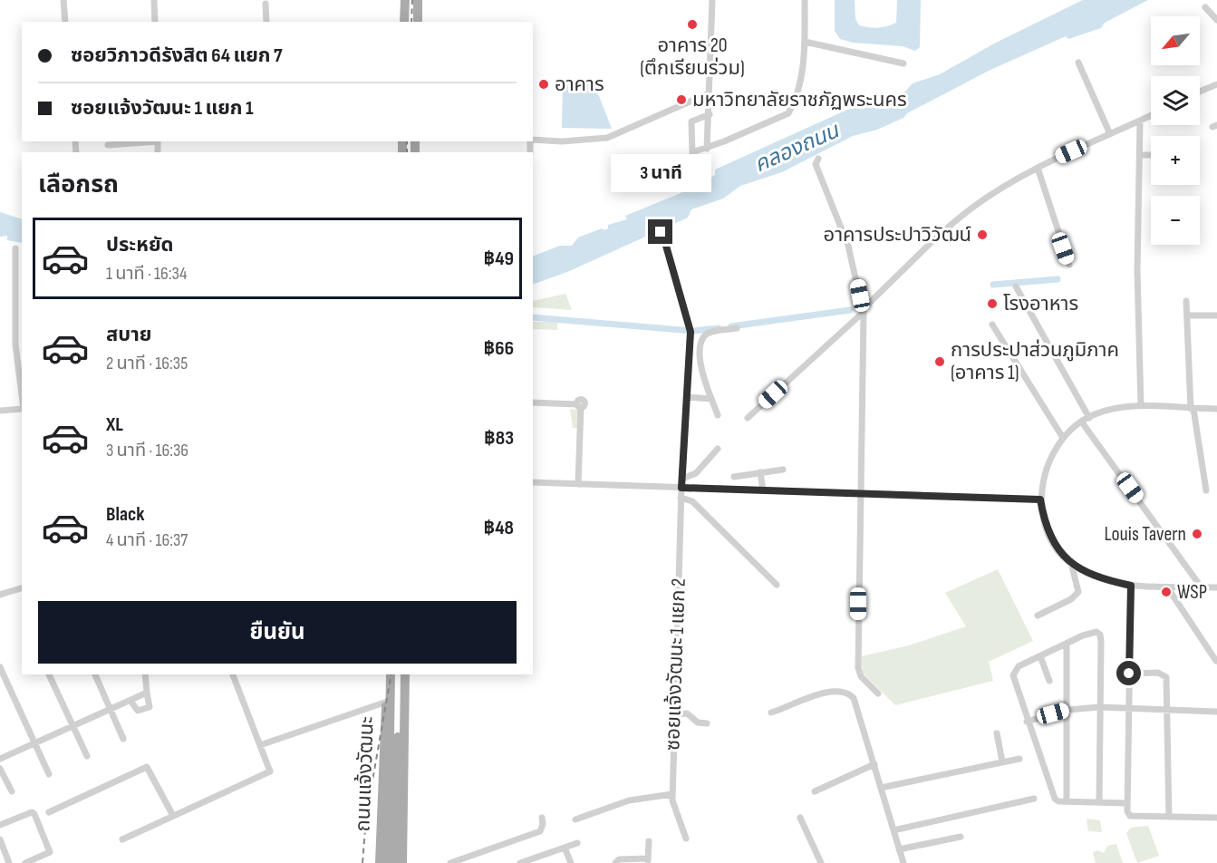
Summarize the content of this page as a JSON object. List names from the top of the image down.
{
  "streets": {
    "main road": ["ถนนแจ้งวัฒนะ"],
    "street": ["ซอยแจ้งวัฒนะ 1 แยก 2"]
  },
  "water": ["คลองถนน"],
  "places": [
    "อาคาร 20 (ตึกเรียนร่วม)",
    "อาคาร",
    "มหาวิทยาลัยราชภัฏพระนคร",
    "อาคารประปาวิวัฒน์",
    "โรงอาหาร",
    "การประปาส่วนภูมิภาค (อาคาร 1)",
    "Louis Tavern",
    "WSP"
  ],
  "north": "bottom left",
  "page": {
    "map_buttons": ["+", "−"],
    "banner": ["ซอยวิภาวดีรังสิต 64 แยก 7", "ซอยแจ้งวัฒนะ 1 แยก 1"],
    "heading": "เลือกรถ",
    "bubble": "3 นาที",
    "list": [
      {
        "name": "ประหยัด",
        "note": "1 นาที · 16:34",
        "value": "฿49"
      },
      {
        "name": "สบาย",
        "note": "2 นาที · 16:35",
        "value": "฿66"
      },
      {
        "name": "XL",
        "note": "3 นาที · 16:36",
        "value": "฿83"
      },
      {
        "name": "Black",
        "note": "4 นาที · 16:37",
        "value": "฿48"
      }
    ],
    "buttons": "ยืนยัน"
  }
}
